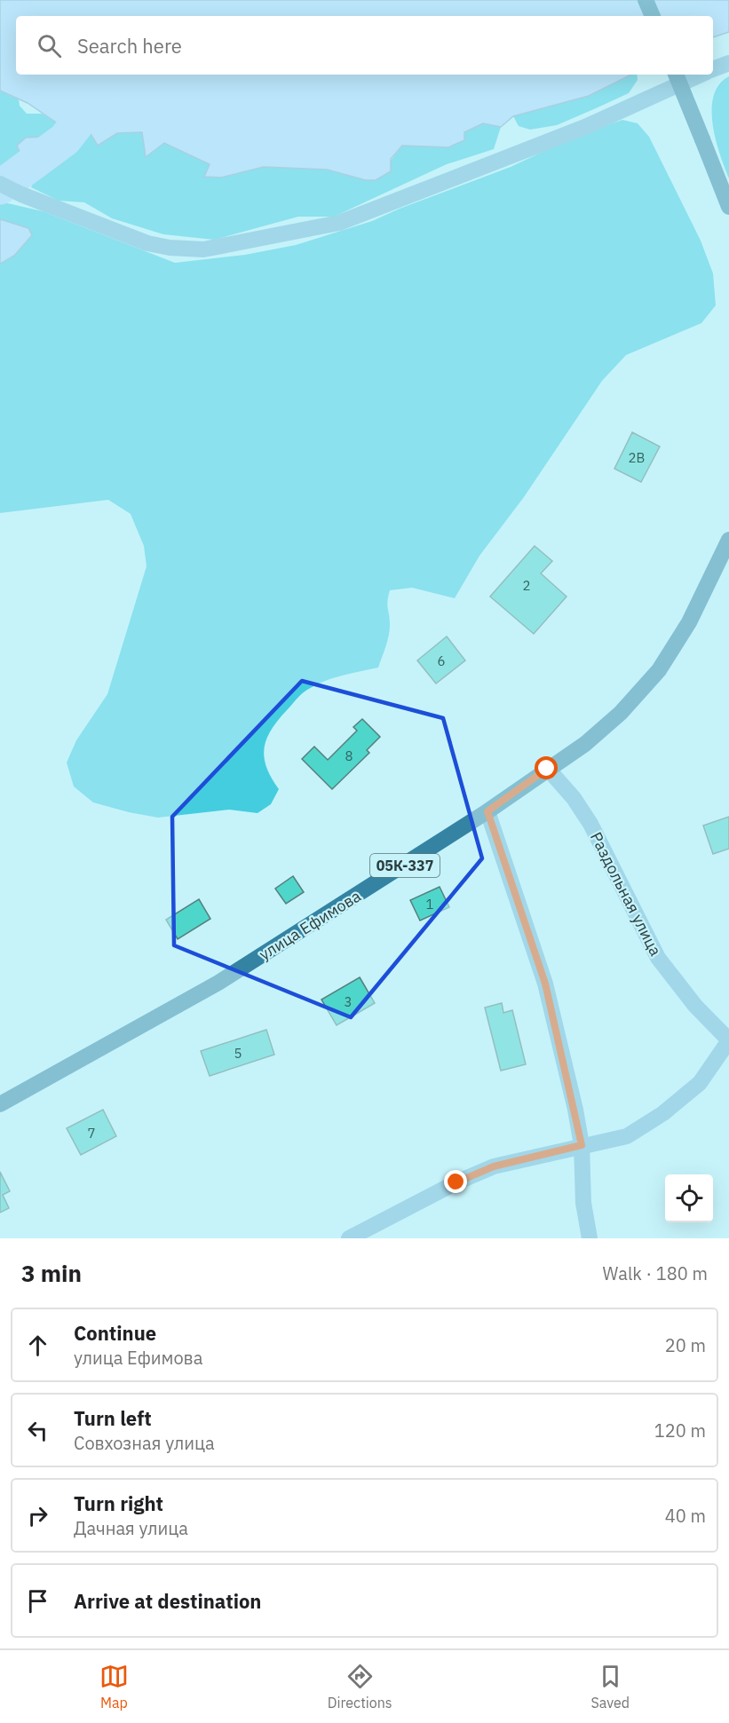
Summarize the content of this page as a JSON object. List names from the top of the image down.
{
  "streets": {
    "main road": ["05К-337", "улица Ефимова"],
    "street": ["Раздольная улица"]
  },
  "crossings": [
    ["Раздольная улица", "улица Ефимова"]
  ],
  "house_numbers": [
    "2В",
    "2",
    "6",
    "8",
    "1",
    "3",
    "5",
    "7"
  ],
  "page": {
    "search": "Search here",
    "heading": ["3 min", "Walk · 180 m"],
    "list": [
      ["Continue", "улица Ефимова", "20 m"],
      ["Turn left", "Совхозная улица", "120 m"],
      ["Turn right", "Дачная улица", "40 m"],
      "Arrive at destination"
    ],
    "nav": ["Map", "Directions", "Saved"]
  }
}
